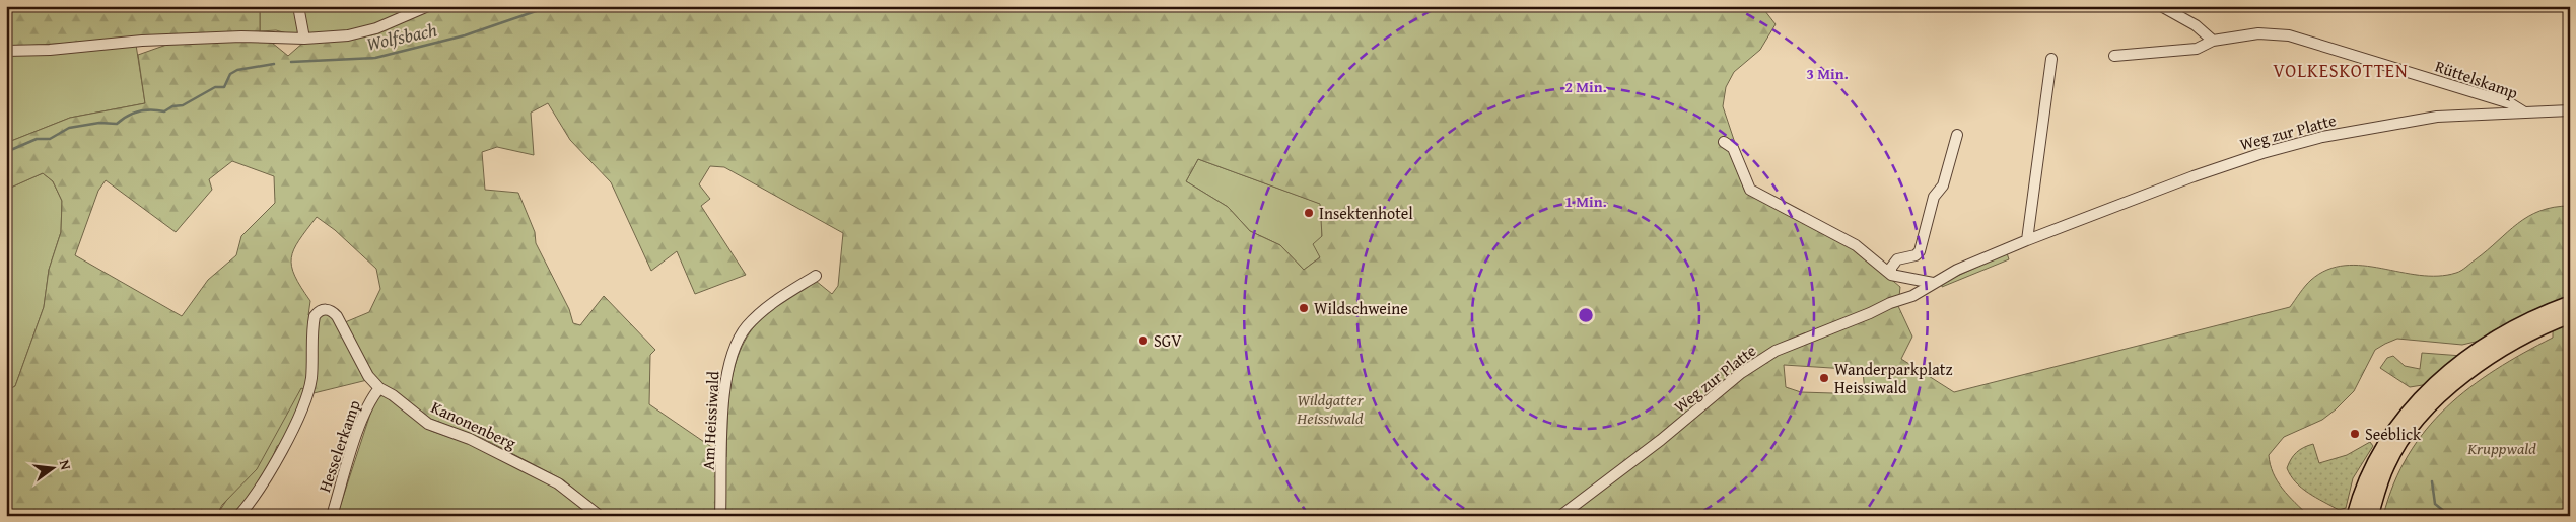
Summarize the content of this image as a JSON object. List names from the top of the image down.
{
  "streets": {
    "street": [
      "Rüttelskamp",
      "Weg zur Platte",
      "Am Heissiwald",
      "Kanonenberg",
      "Hesselerkamp"
    ]
  },
  "crossings": [
    ["Rüttelskamp", "Weg zur Platte"],
    ["Kanonenberg", "Hesselerkamp"]
  ],
  "districts": ["VOLKESKOTTEN"],
  "water": ["Wolfsbach"],
  "parks": ["Wildgatter Heissiwald", "Kruppwald"],
  "places": [
    "Insektenhotel",
    "Wildschweine",
    "SGV",
    "Wanderparkplatz Heissiwald",
    "Seeblick"
  ],
  "north": "right",
  "rings": ["3 Min.", "2 Min.", "1 Min."]
}
